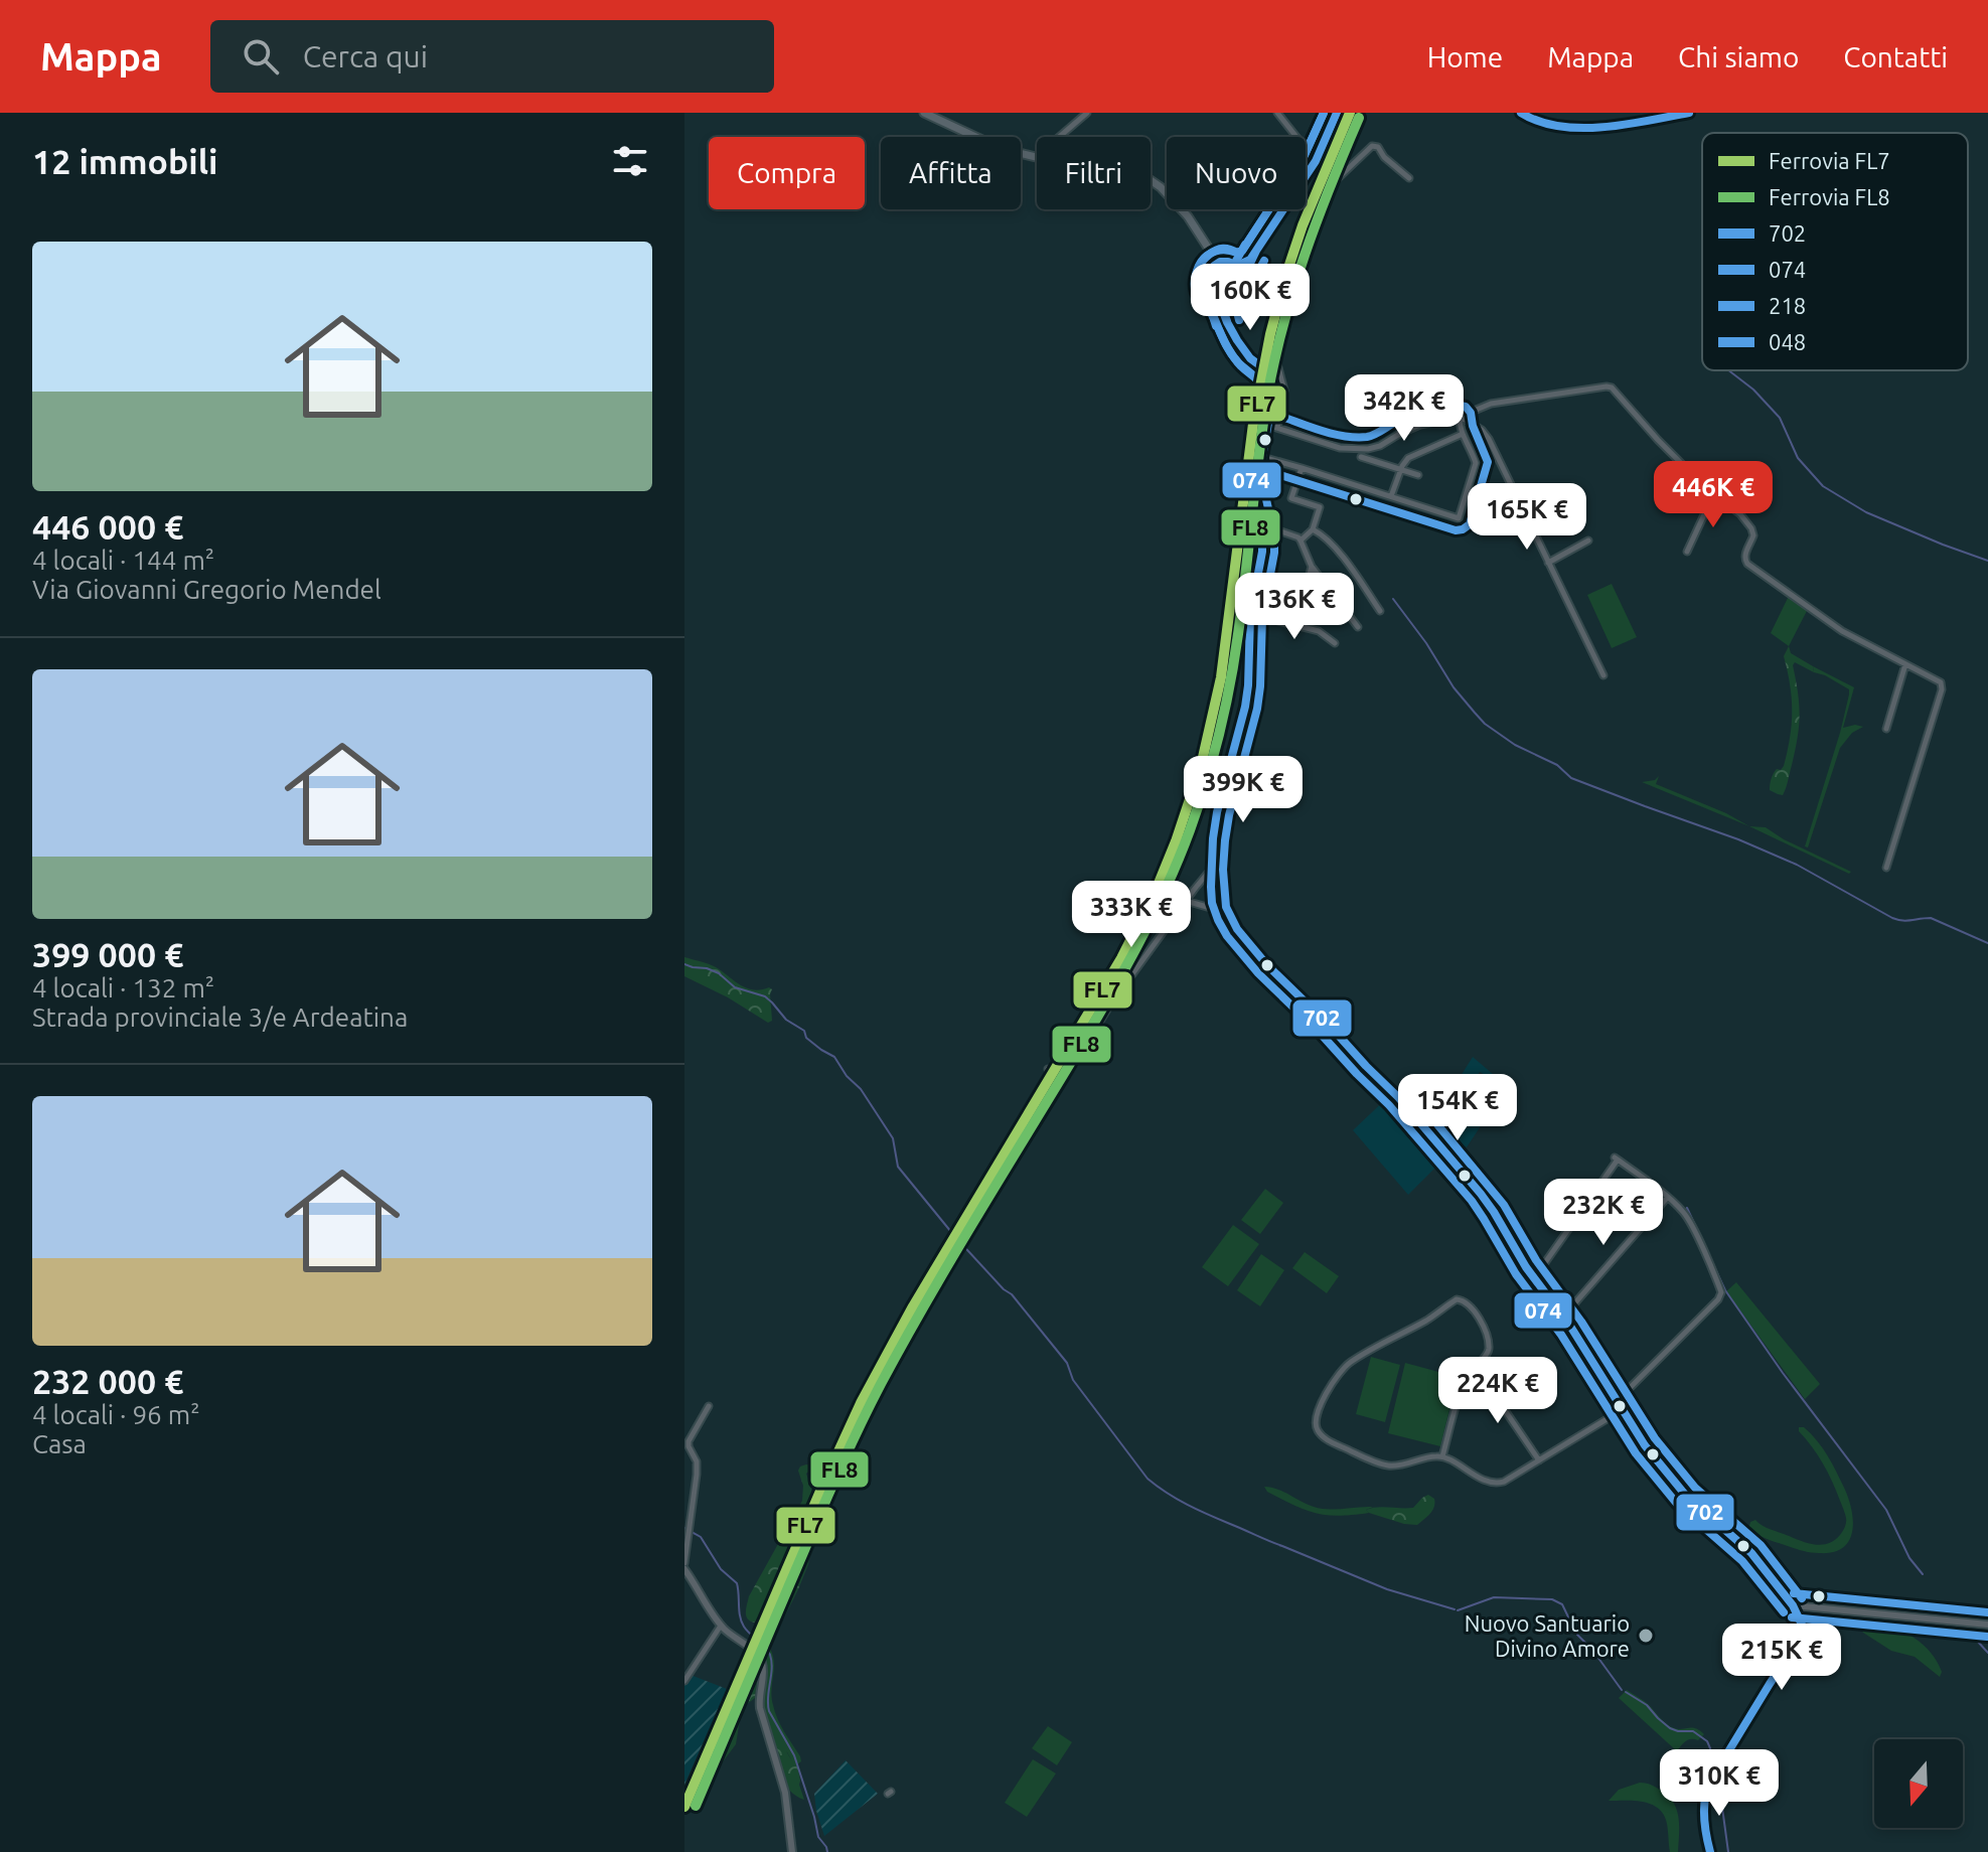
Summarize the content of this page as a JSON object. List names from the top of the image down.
{
  "places": ["Nuovo Santuario Divino Amore"],
  "lines": [
    "rail line FL7",
    "transit line 702",
    "transit line 074",
    "transit line 048",
    "rail line FL8",
    "transit line 218"
  ],
  "legend": [
    "Ferrovia FL7",
    "Ferrovia FL8",
    "702",
    "074",
    "218",
    "048"
  ],
  "north": "bottom",
  "page": {
    "header": "Mappa",
    "search": "Cerca qui",
    "nav": [
      "Home",
      "Mappa",
      "Chi siamo",
      "Contatti"
    ],
    "heading": "12 immobili",
    "chip": [
      "Compra",
      "Affitta",
      "Filtri",
      "Nuovo"
    ],
    "list": [
      {
        "name": "446 000 €",
        "note": "4 locali · 144 m² · Via Giovanni Gregorio Mendel"
      },
      {
        "name": "399 000 €",
        "note": "4 locali · 132 m² · Strada provinciale 3/e Ardeatina"
      },
      {
        "name": "232 000 €",
        "note": "4 locali · 96 m² · Casa"
      }
    ],
    "price": [
      "160K €",
      "342K €",
      "446K €",
      "165K €",
      "136K €",
      "399K €",
      "333K €",
      "154K €",
      "232K €",
      "224K €",
      "215K €",
      "310K €"
    ]
  }
}
